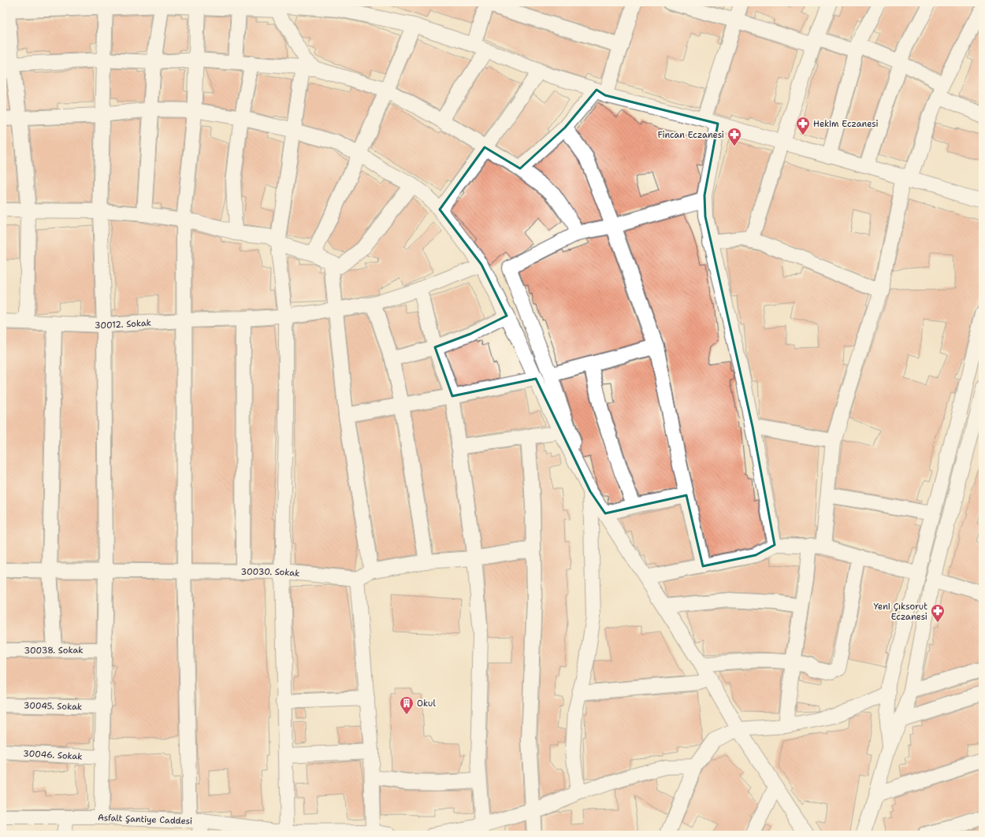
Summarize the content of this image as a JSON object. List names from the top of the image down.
{
  "streets": {
    "street": [
      "30012. Sokak",
      "30030. Sokak",
      "30038. Sokak",
      "30045. Sokak",
      "30046. Sokak",
      "Asfalt Şantiye Caddesi"
    ]
  },
  "places": {
    "pharmacy": ["Hekim Eczanesi", "Fincan Eczanesi", "Yeni Çıksorut Eczanesi"],
    "building": ["Okul"]
  }
}
